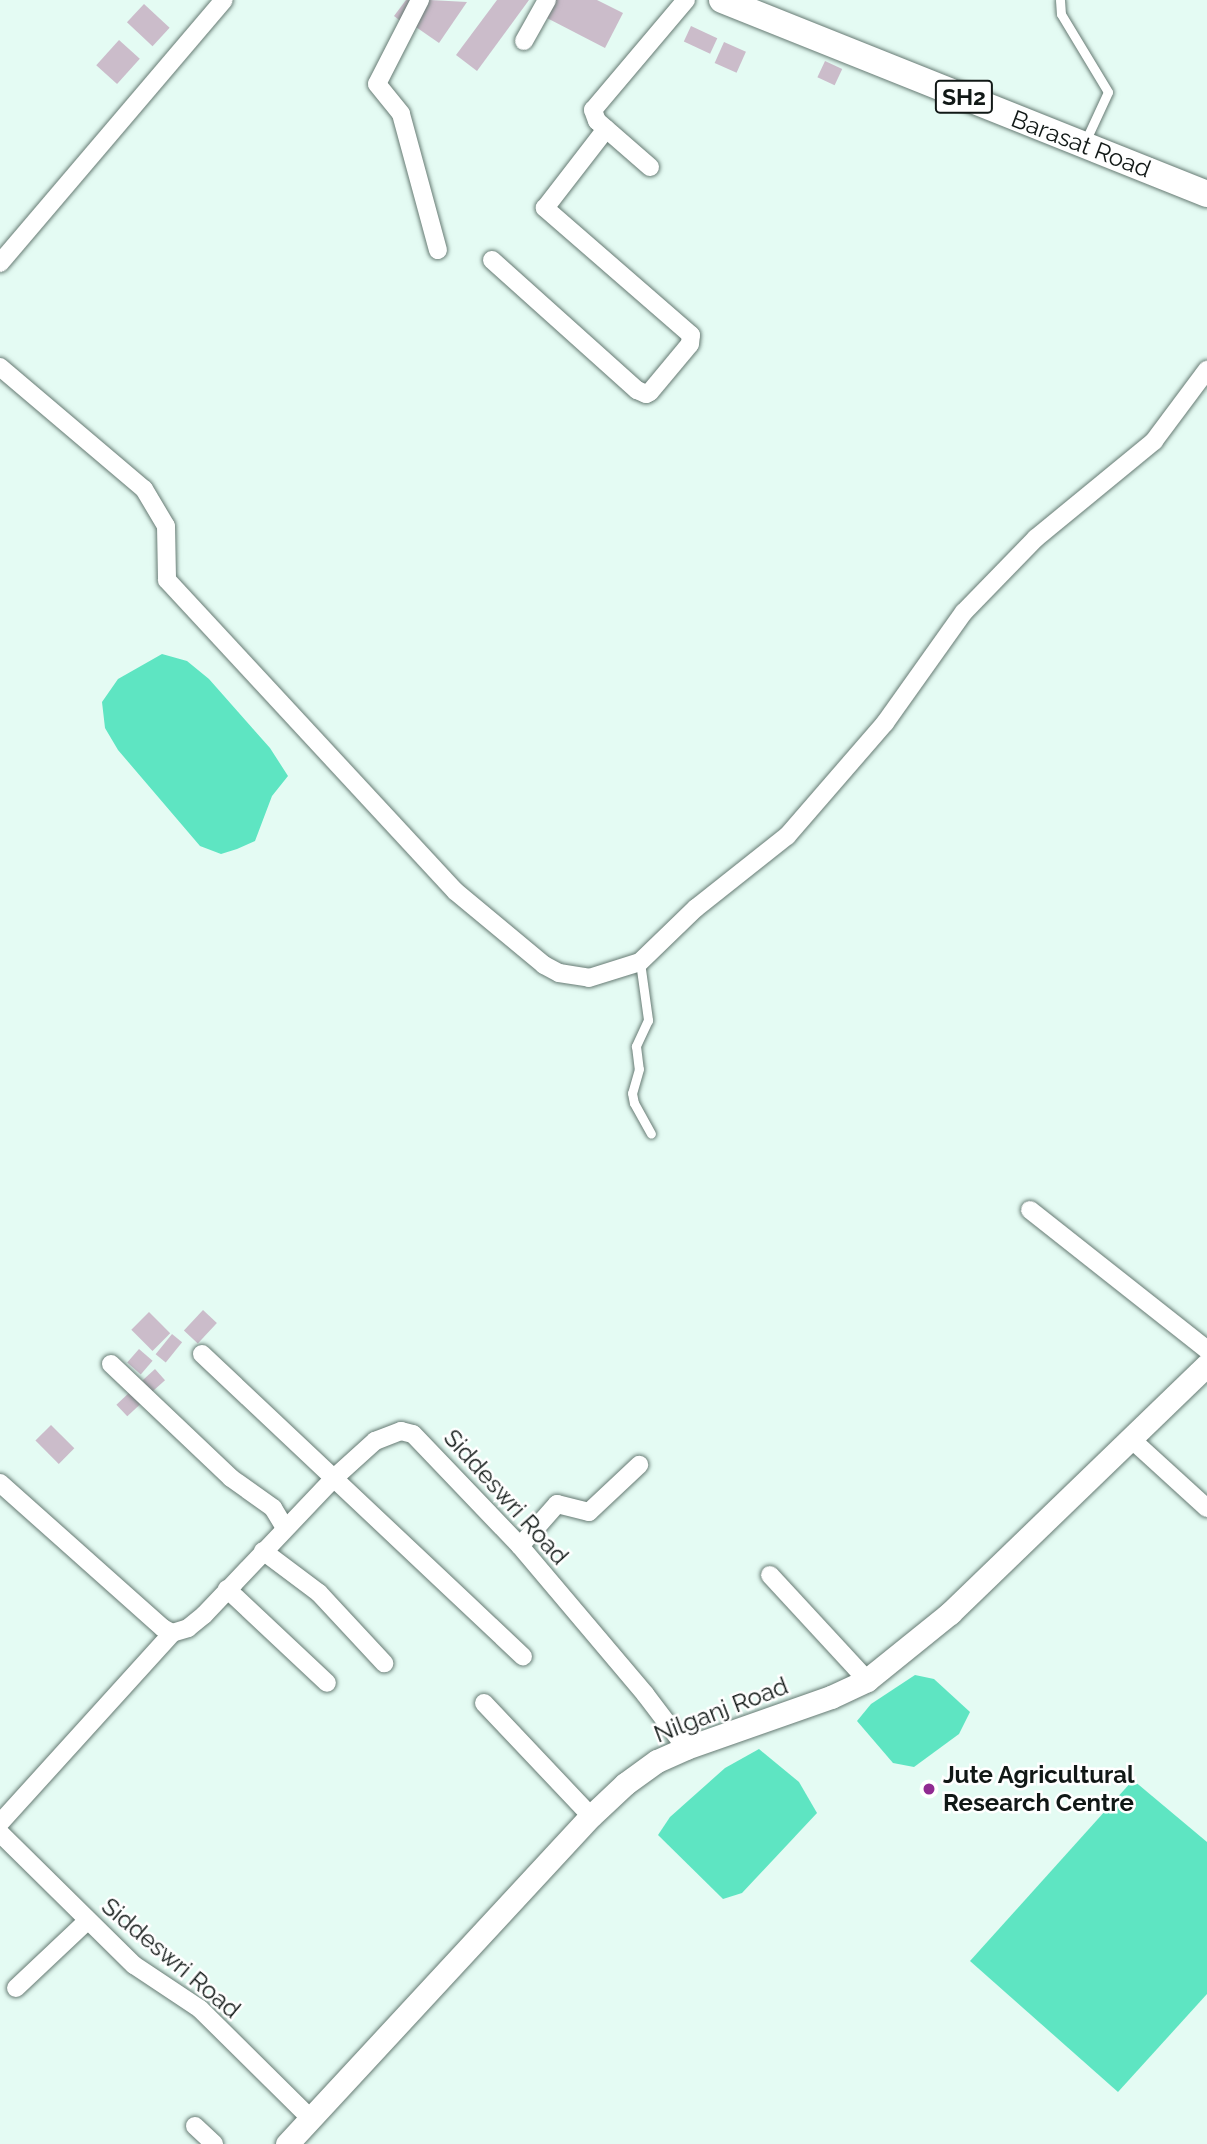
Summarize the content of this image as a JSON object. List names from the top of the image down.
{
  "streets": {
    "main road": ["SH2", "Barasat Road"],
    "street": ["Siddeswri Road", "Nilganj Road"]
  },
  "crossings": [
    ["Siddeswri Road", "Nilganj Road"]
  ],
  "places": ["Jute Agricultural Research Centre"]
}
